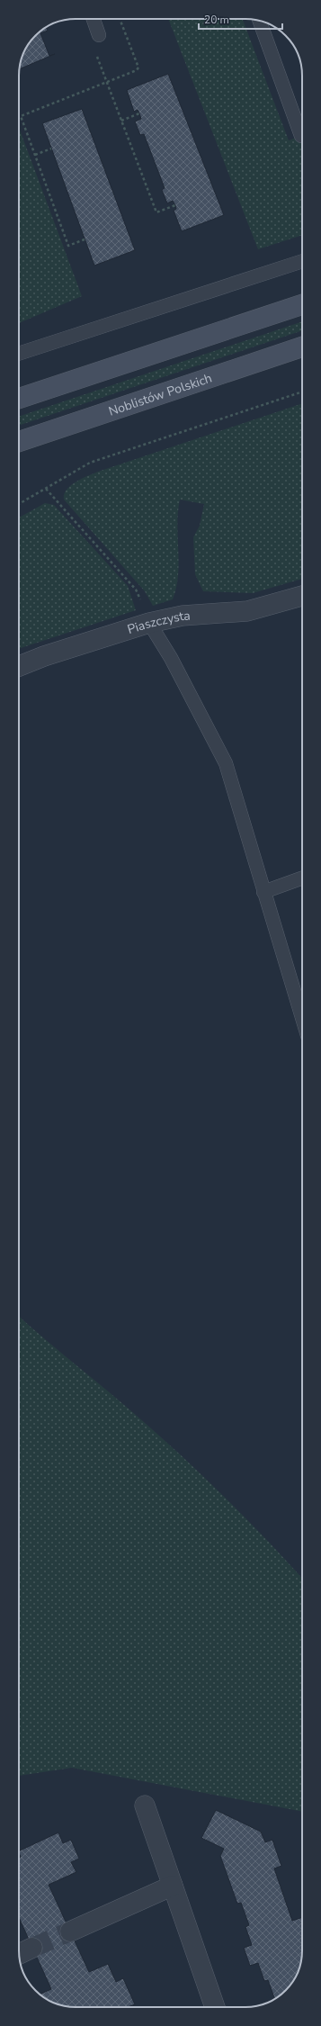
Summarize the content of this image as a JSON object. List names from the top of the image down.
{
  "streets": {
    "main road": ["Noblistów Polskich"],
    "street": ["Piaszczysta"]
  },
  "scale_bar": "20 m"
}
